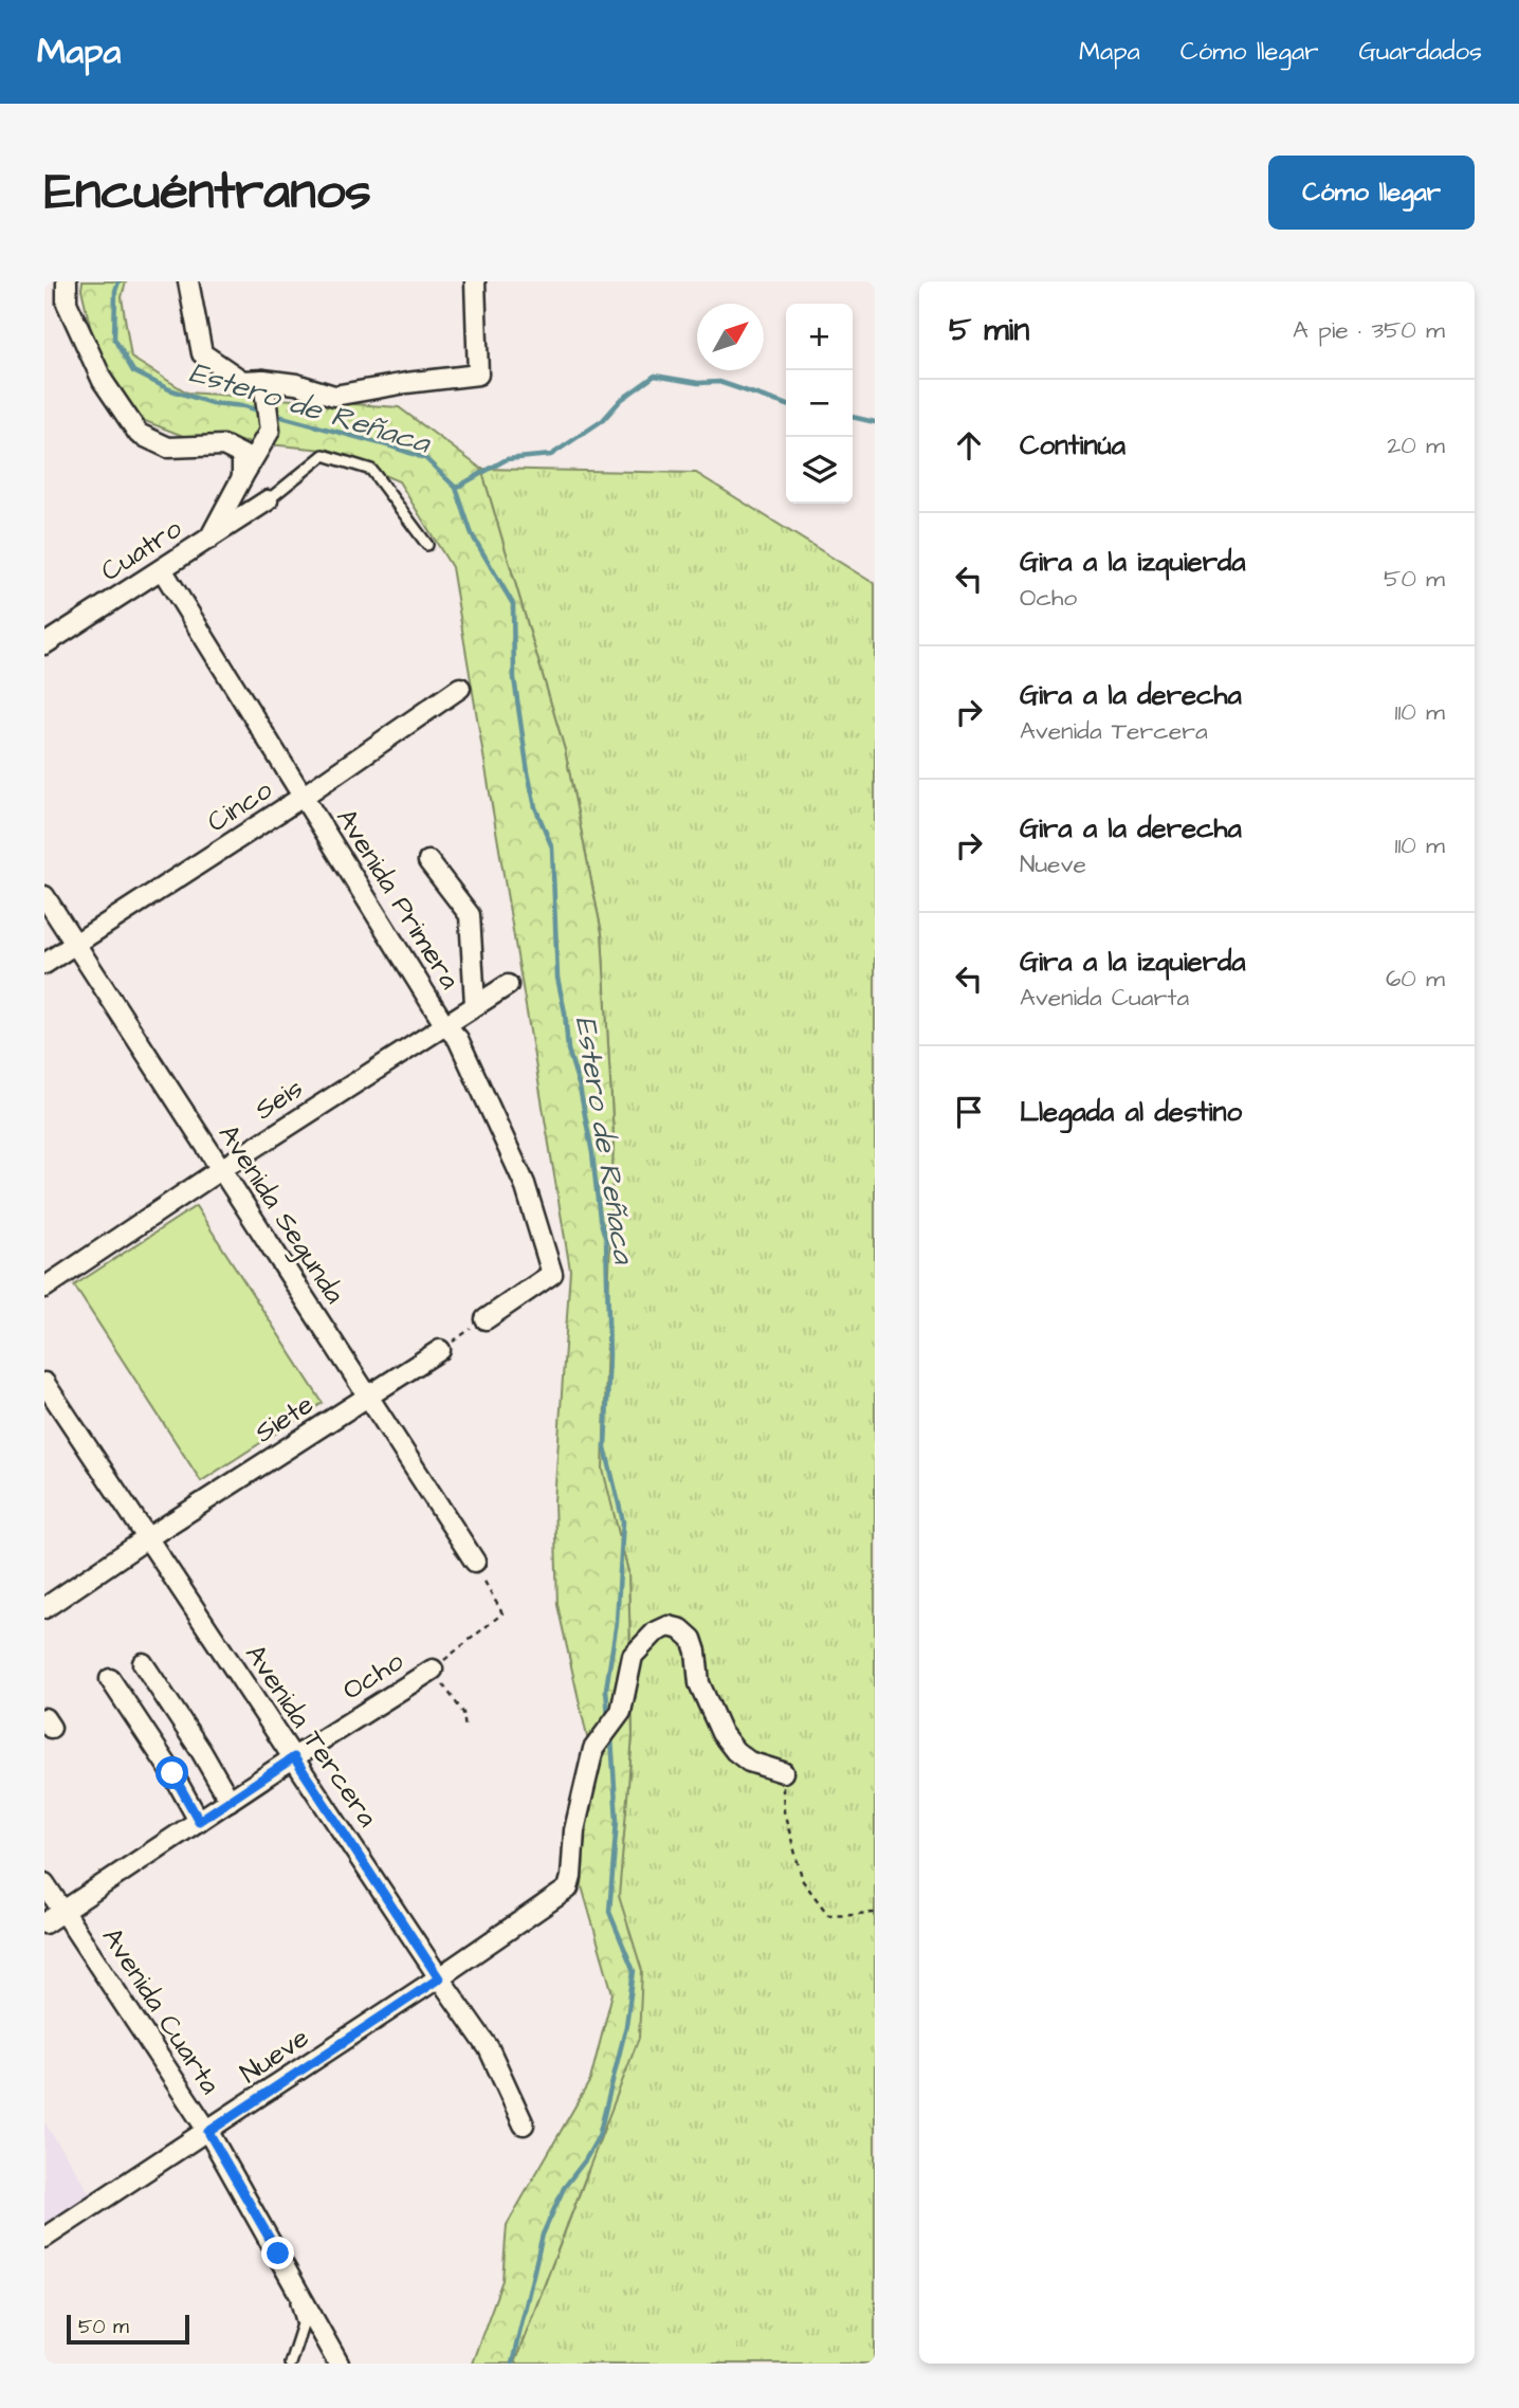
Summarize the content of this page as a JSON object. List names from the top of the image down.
{
  "streets": {
    "street": [
      "Cuatro",
      "Cinco",
      "Avenida Primera",
      "Seis",
      "Avenida Segunda",
      "Siete",
      "Ocho",
      "Avenida Tercera",
      "Avenida Cuarta",
      "Nueve"
    ]
  },
  "crossings": [
    ["Cuatro", "Avenida Primera"],
    ["Cinco", "Avenida Primera"],
    ["Cinco", "Avenida Segunda"],
    ["Avenida Primera", "Seis"],
    ["Seis", "Avenida Segunda"],
    ["Avenida Segunda", "Siete"],
    ["Avenida Segunda", "Ocho"],
    ["Siete", "Avenida Tercera"],
    ["Ocho", "Avenida Tercera"],
    ["Ocho", "Avenida Cuarta"],
    ["Avenida Tercera", "Nueve"],
    ["Avenida Cuarta", "Nueve"]
  ],
  "water": ["Estero de Reñaca"],
  "scale_bar": "50 m",
  "north": "top right",
  "page": {
    "header": "Mapa",
    "nav": ["Mapa", "Cómo llegar", "Guardados"],
    "buttons": "Cómo llegar",
    "title": "Encuéntranos",
    "heading": ["5 min", "A pie · 350 m"],
    "map_buttons": ["+", "−"],
    "list": [
      ["Continúa", "20 m"],
      ["Gira a la izquierda", "Ocho", "50 m"],
      ["Gira a la derecha", "Avenida Tercera", "110 m"],
      ["Gira a la derecha", "Nueve", "110 m"],
      ["Gira a la izquierda", "Avenida Cuarta", "60 m"],
      "Llegada al destino"
    ],
    "scale": "50 m"
  }
}
